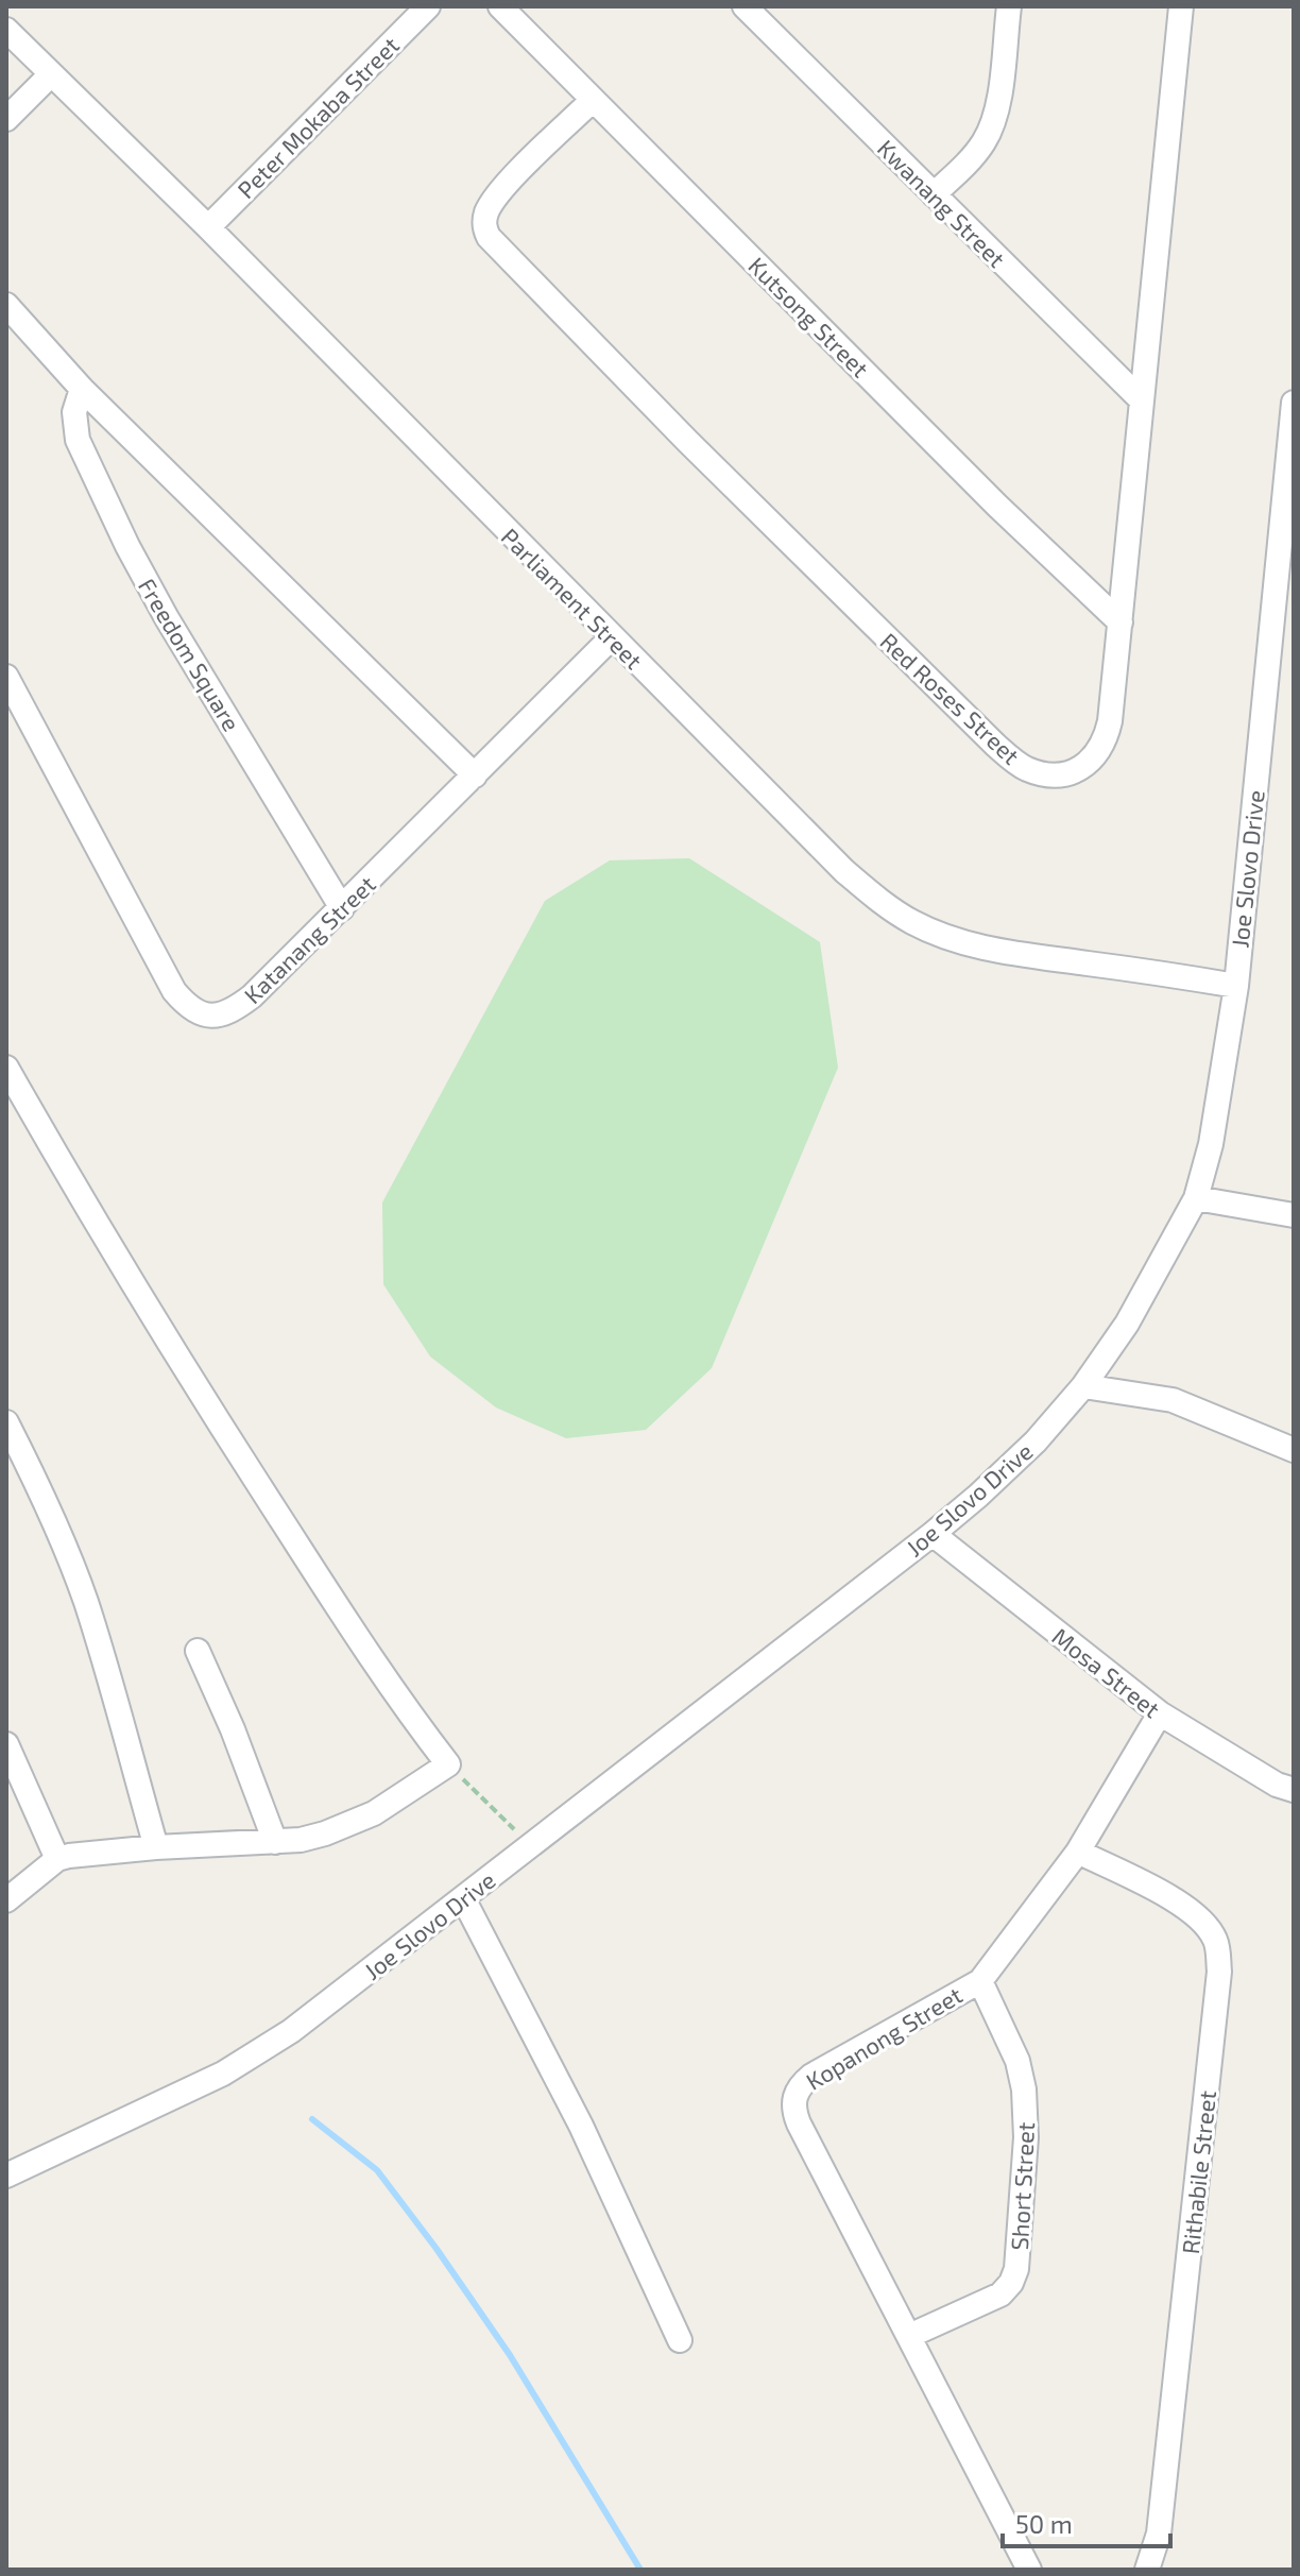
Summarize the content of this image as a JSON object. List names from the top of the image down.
{
  "streets": {
    "street": [
      "Peter Mokaba Street",
      "Kwanang Street",
      "Kutsong Street",
      "Parliament Street",
      "Freedom Square",
      "Red Roses Street",
      "Joe Slovo Drive",
      "Katanang Street",
      "Mosa Street",
      "Kopanong Street",
      "Rithabile Street",
      "Short Street"
    ]
  },
  "crossings": [
    ["Peter Mokaba Street", "Parliament Street"],
    ["Kwanang Street", "Red Roses Street"],
    ["Kutsong Street", "Red Roses Street"],
    ["Parliament Street", "Joe Slovo Drive"],
    ["Parliament Street", "Katanang Street"],
    ["Freedom Square", "Katanang Street"],
    ["Joe Slovo Drive", "Mosa Street"],
    ["Mosa Street", "Kopanong Street"],
    ["Kopanong Street", "Rithabile Street"],
    ["Kopanong Street", "Short Street"]
  ],
  "scale_bar": "50 m"
}
